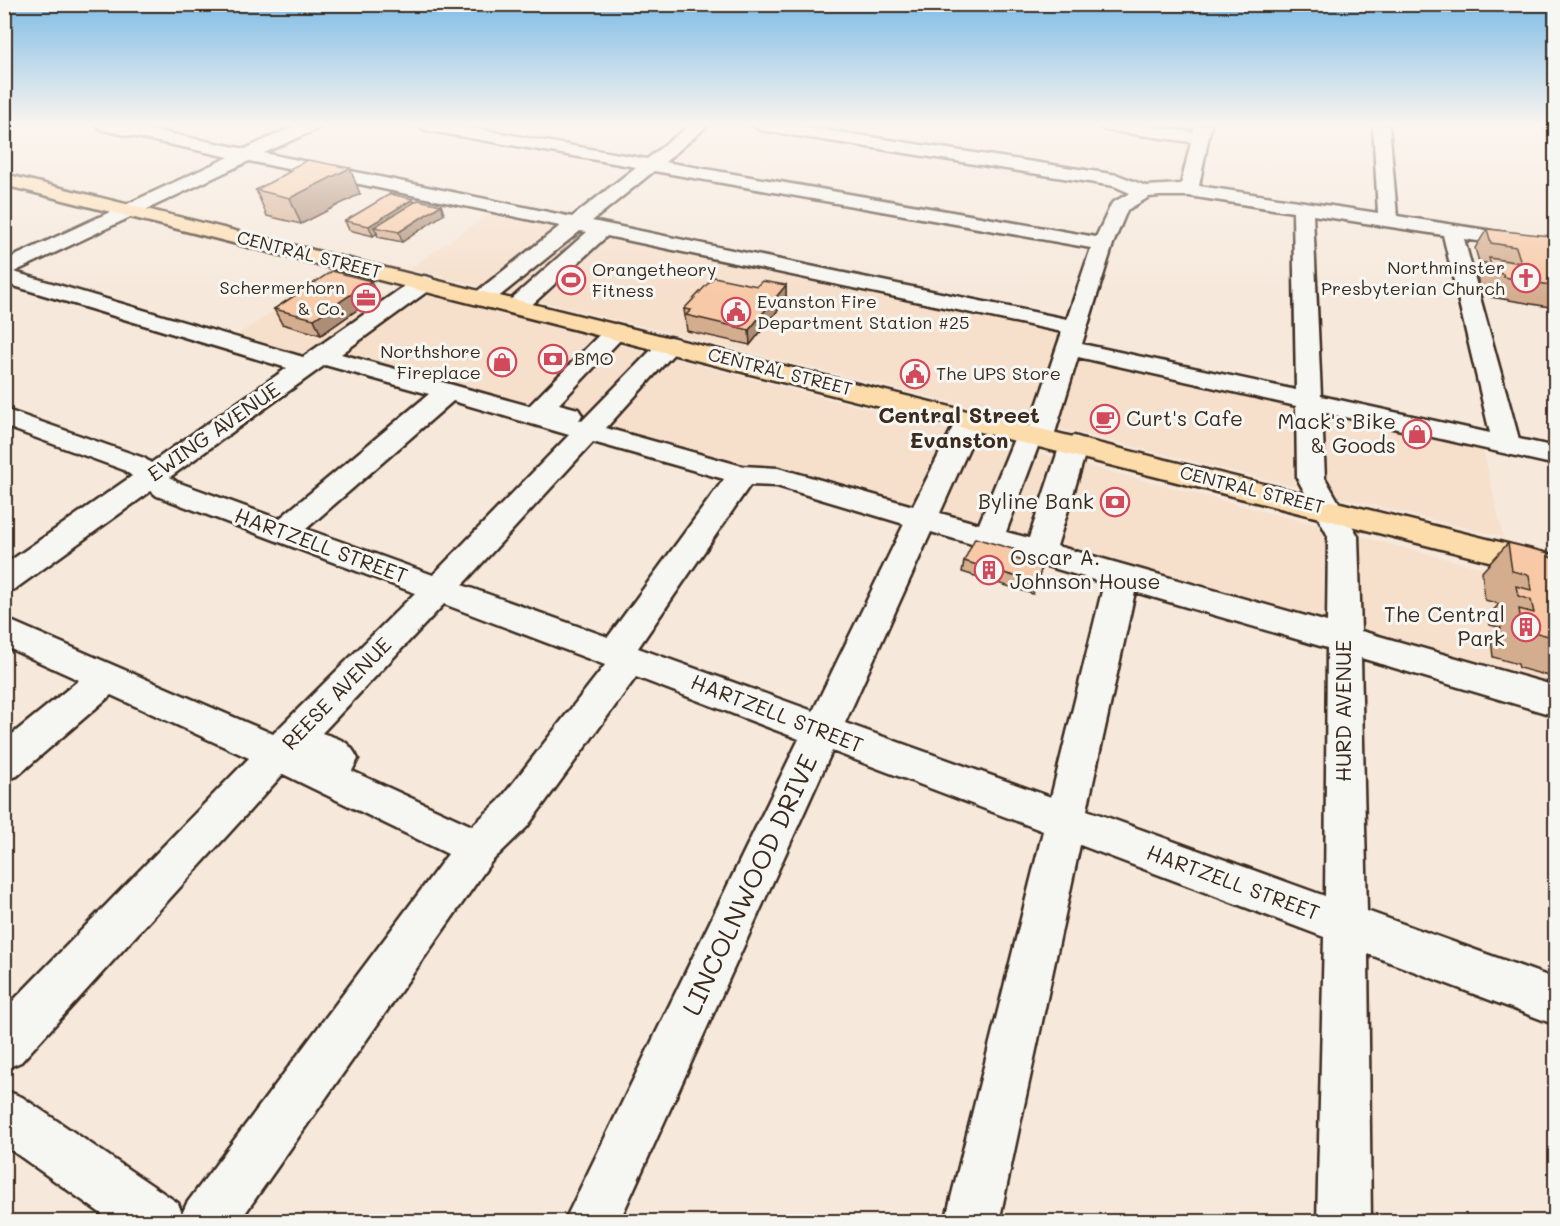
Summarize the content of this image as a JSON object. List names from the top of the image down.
{
  "streets": {
    "main road": ["CENTRAL STREET"],
    "street": [
      "EWING AVENUE",
      "HARTZELL STREET",
      "REESE AVENUE",
      "HURD AVENUE",
      "LINCOLNWOOD DRIVE"
    ]
  },
  "crossings": [
    ["CENTRAL STREET", "EWING AVENUE"],
    ["CENTRAL STREET", "REESE AVENUE"],
    ["CENTRAL STREET", "HURD AVENUE"],
    ["CENTRAL STREET", "LINCOLNWOOD DRIVE"],
    ["EWING AVENUE", "HARTZELL STREET"],
    ["HARTZELL STREET", "REESE AVENUE"],
    ["HARTZELL STREET", "HURD AVENUE"],
    ["HARTZELL STREET", "LINCOLNWOOD DRIVE"]
  ],
  "districts": ["Central Street Evanston"],
  "places": {
    "church": ["Northminster Presbyterian Church"],
    "sports": ["Orangetheory Fitness"],
    "office": ["Schermerhorn & Co."],
    "public building": ["Evanston Fire Department Station #25", "The UPS Store"],
    "bank": ["BMO", "Byline Bank"],
    "shop": ["Northshore Fireplace", "Mack's Bike & Goods"],
    "cafe": ["Curt's Cafe"],
    "building": ["Oscar A. Johnson House", "The Central Park"]
  }
}
